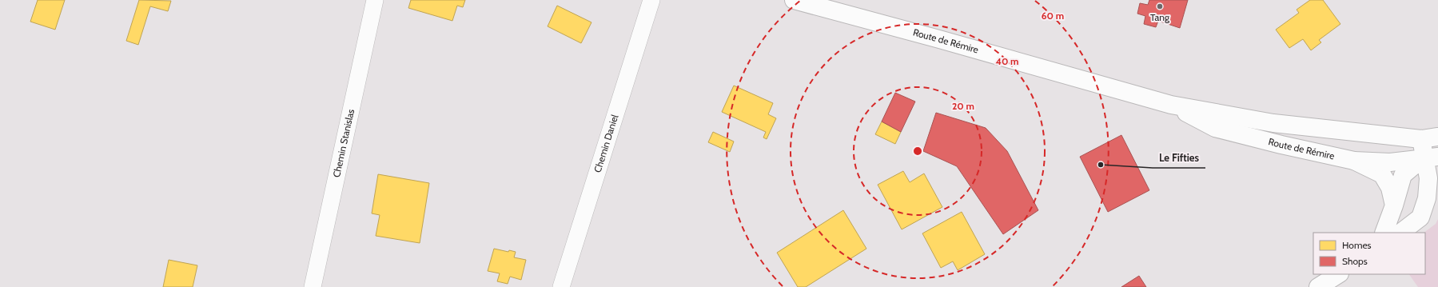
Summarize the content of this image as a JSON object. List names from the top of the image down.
{
  "streets": {
    "main road": ["Route de Rémire"],
    "street": ["Chemin Stanislas", "Chemin Daniel"]
  },
  "places": ["Tang", "Le Fifties"],
  "legend": ["Homes", "Shops"],
  "rings": ["60 m", "40 m", "20 m"]
}
